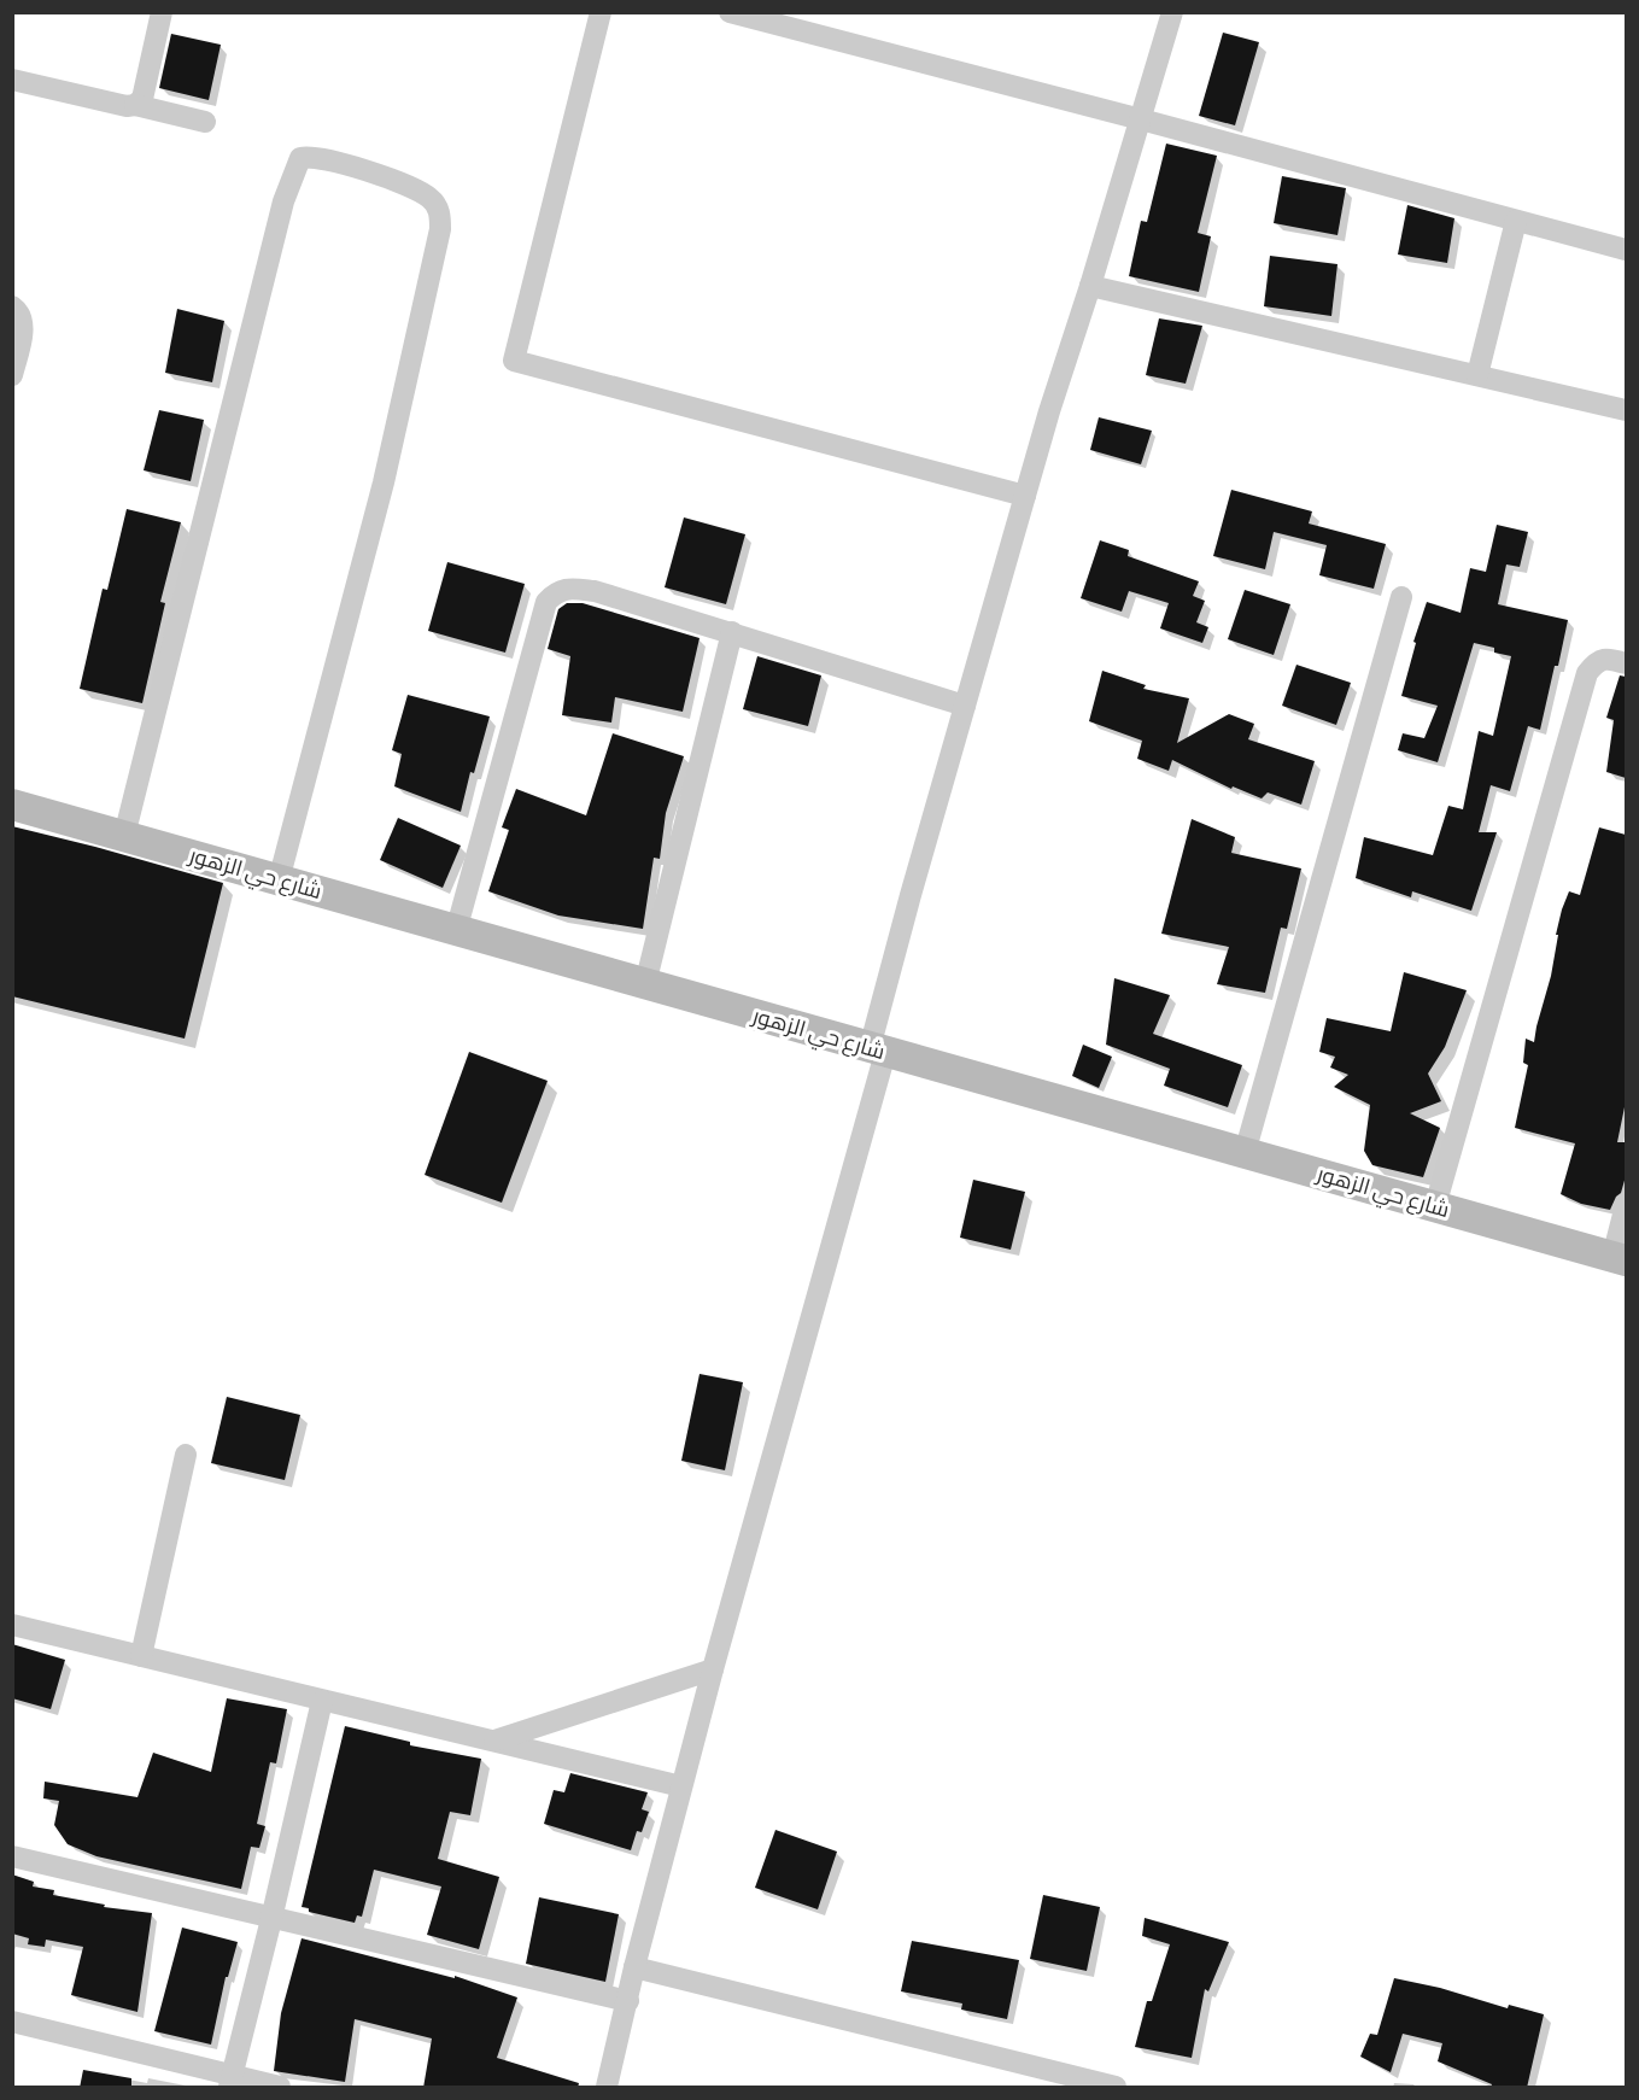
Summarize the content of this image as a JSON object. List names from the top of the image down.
{
  "streets": {
    "street": ["شارع حي الزهور"]
  }
}
